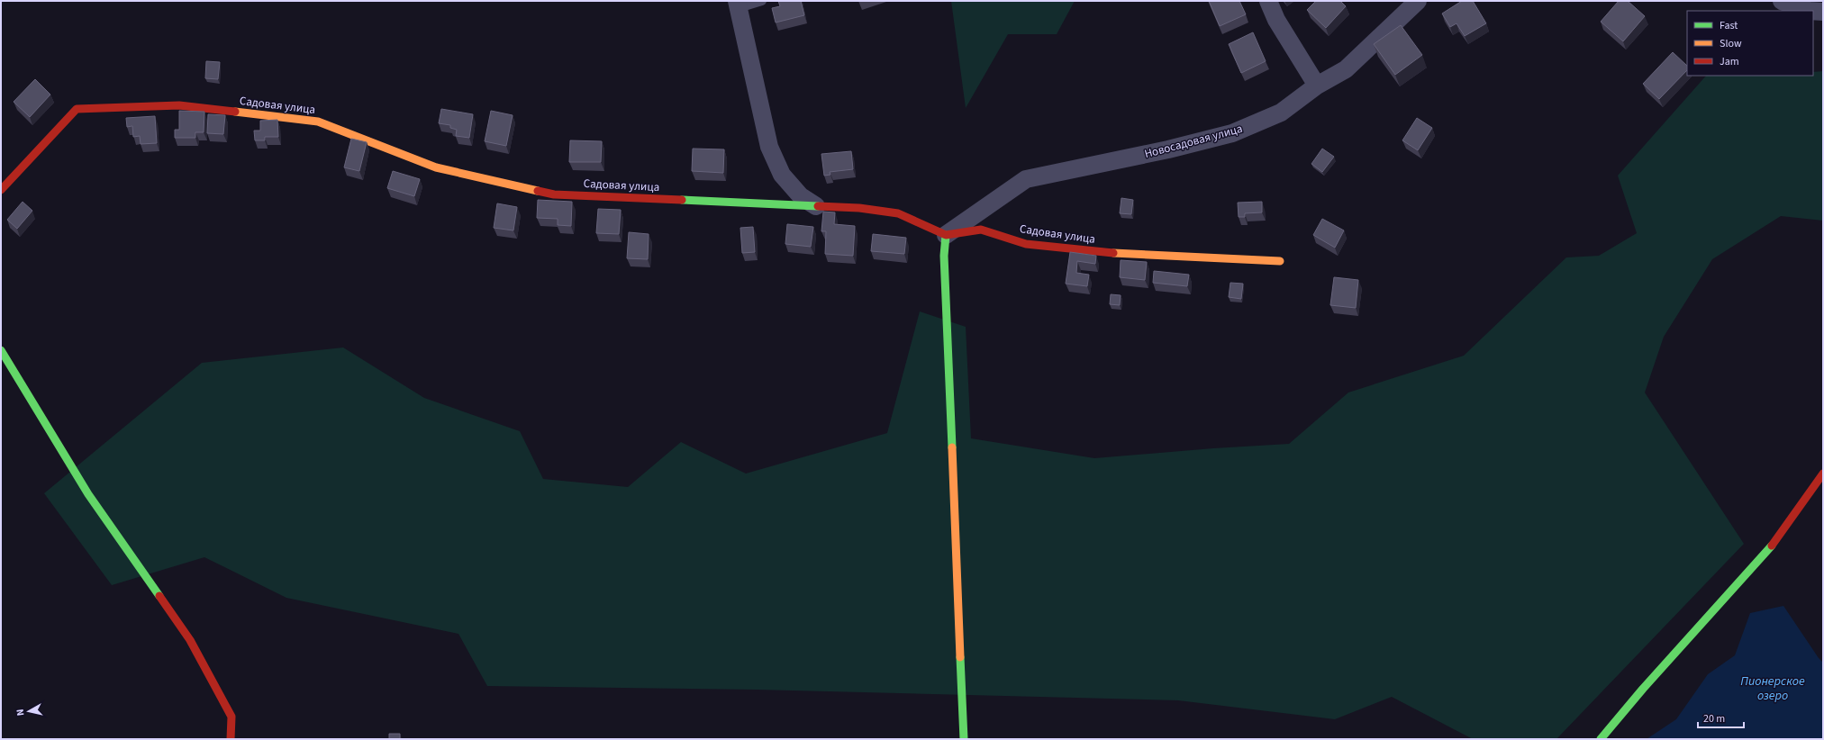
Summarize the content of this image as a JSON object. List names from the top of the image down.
{
  "streets": {
    "street": ["Садовая улица", "Новосадовая улица"]
  },
  "crossings": [
    ["Садовая улица", "Новосадовая улица"]
  ],
  "water": ["Пионерское озеро"],
  "legend": ["Fast", "Slow", "Jam"],
  "scale_bar": "20 m",
  "north": "left"
}
